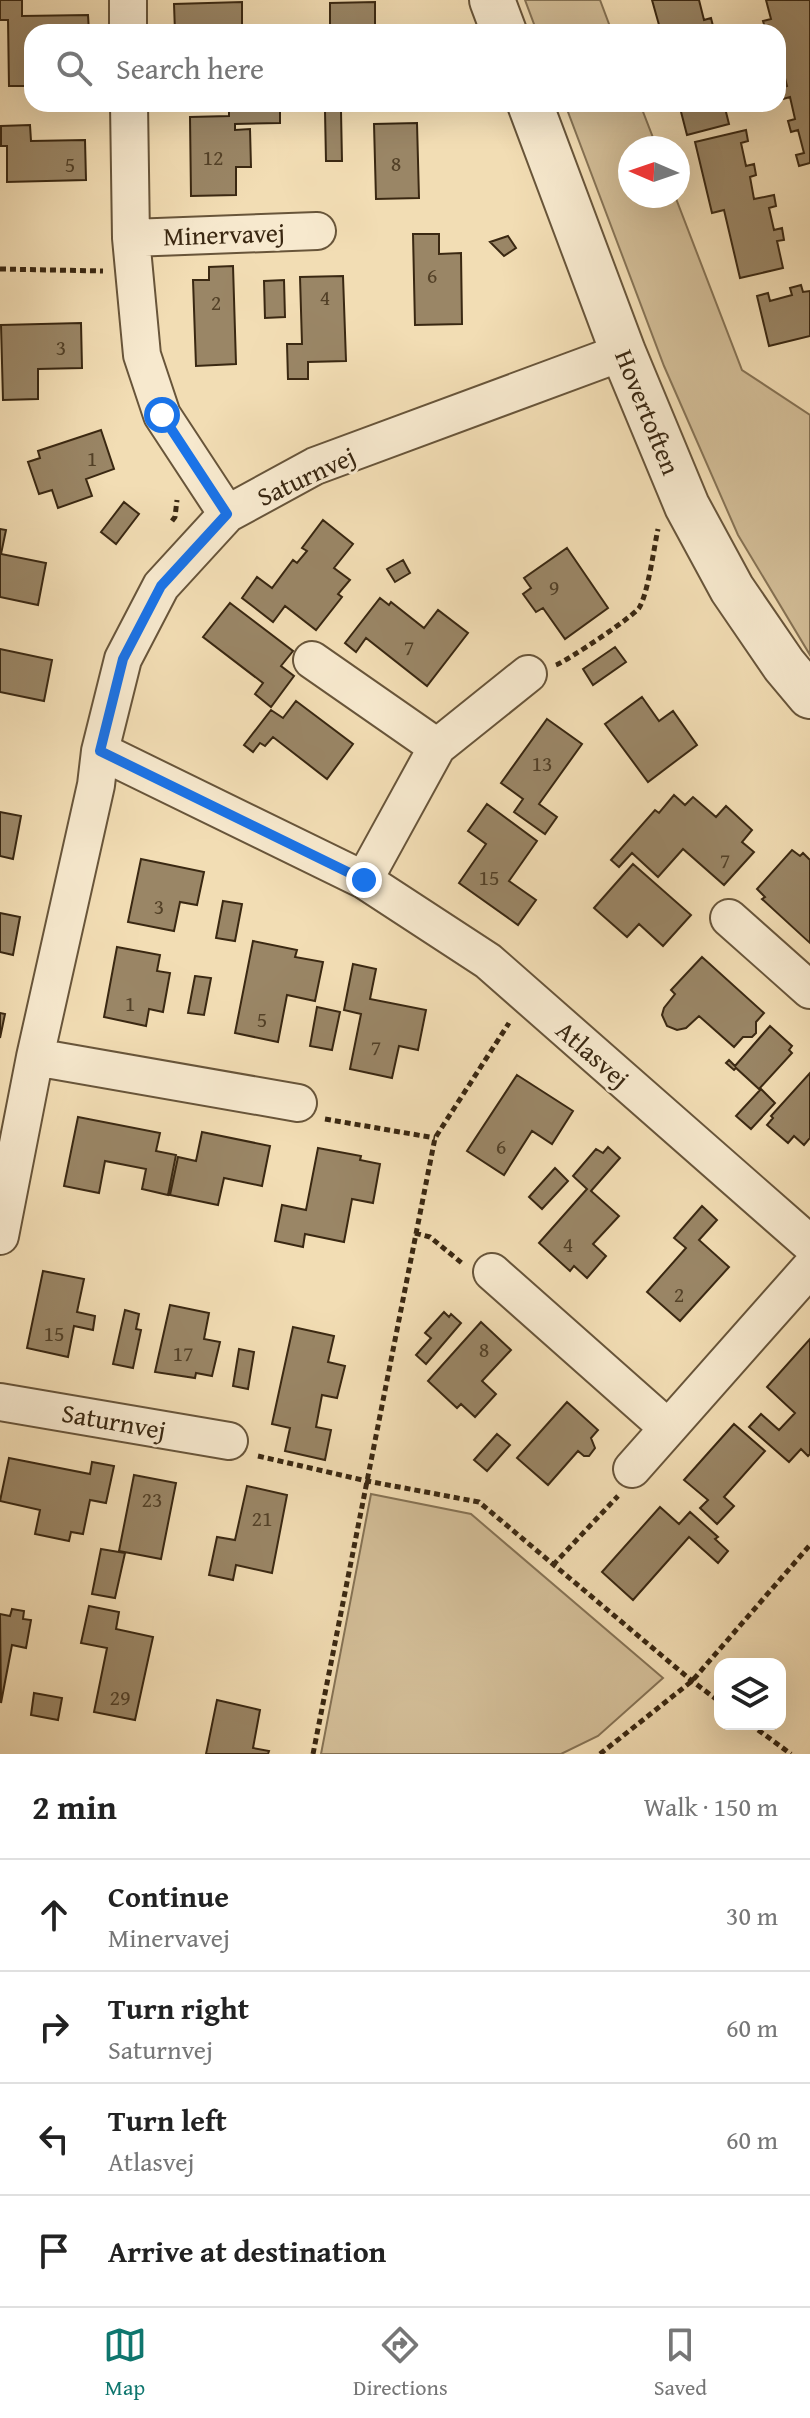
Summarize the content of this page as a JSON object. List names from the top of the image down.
{
  "streets": {
    "street": [
      "Minervavej",
      "Hovertoften",
      "Saturnvej",
      "Atlasvej"
    ]
  },
  "crossings": [
    ["Minervavej", "Saturnvej"],
    ["Hovertoften", "Saturnvej"],
    ["Saturnvej", "Atlasvej"]
  ],
  "house_numbers": [
    "12",
    "8",
    "5",
    "6",
    "4",
    "2",
    "3",
    "1",
    "9",
    "7",
    "13",
    "7",
    "15",
    "3",
    "1",
    "5",
    "7",
    "6",
    "4",
    "2",
    "15",
    "8",
    "17",
    "23",
    "21",
    "29"
  ],
  "north": "left",
  "page": {
    "search": "Search here",
    "heading": ["2 min", "Walk · 150 m"],
    "list": [
      ["Continue", "Minervavej", "30 m"],
      ["Turn right", "Saturnvej", "60 m"],
      ["Turn left", "Atlasvej", "60 m"],
      "Arrive at destination"
    ],
    "nav": ["Map", "Directions", "Saved"]
  }
}
